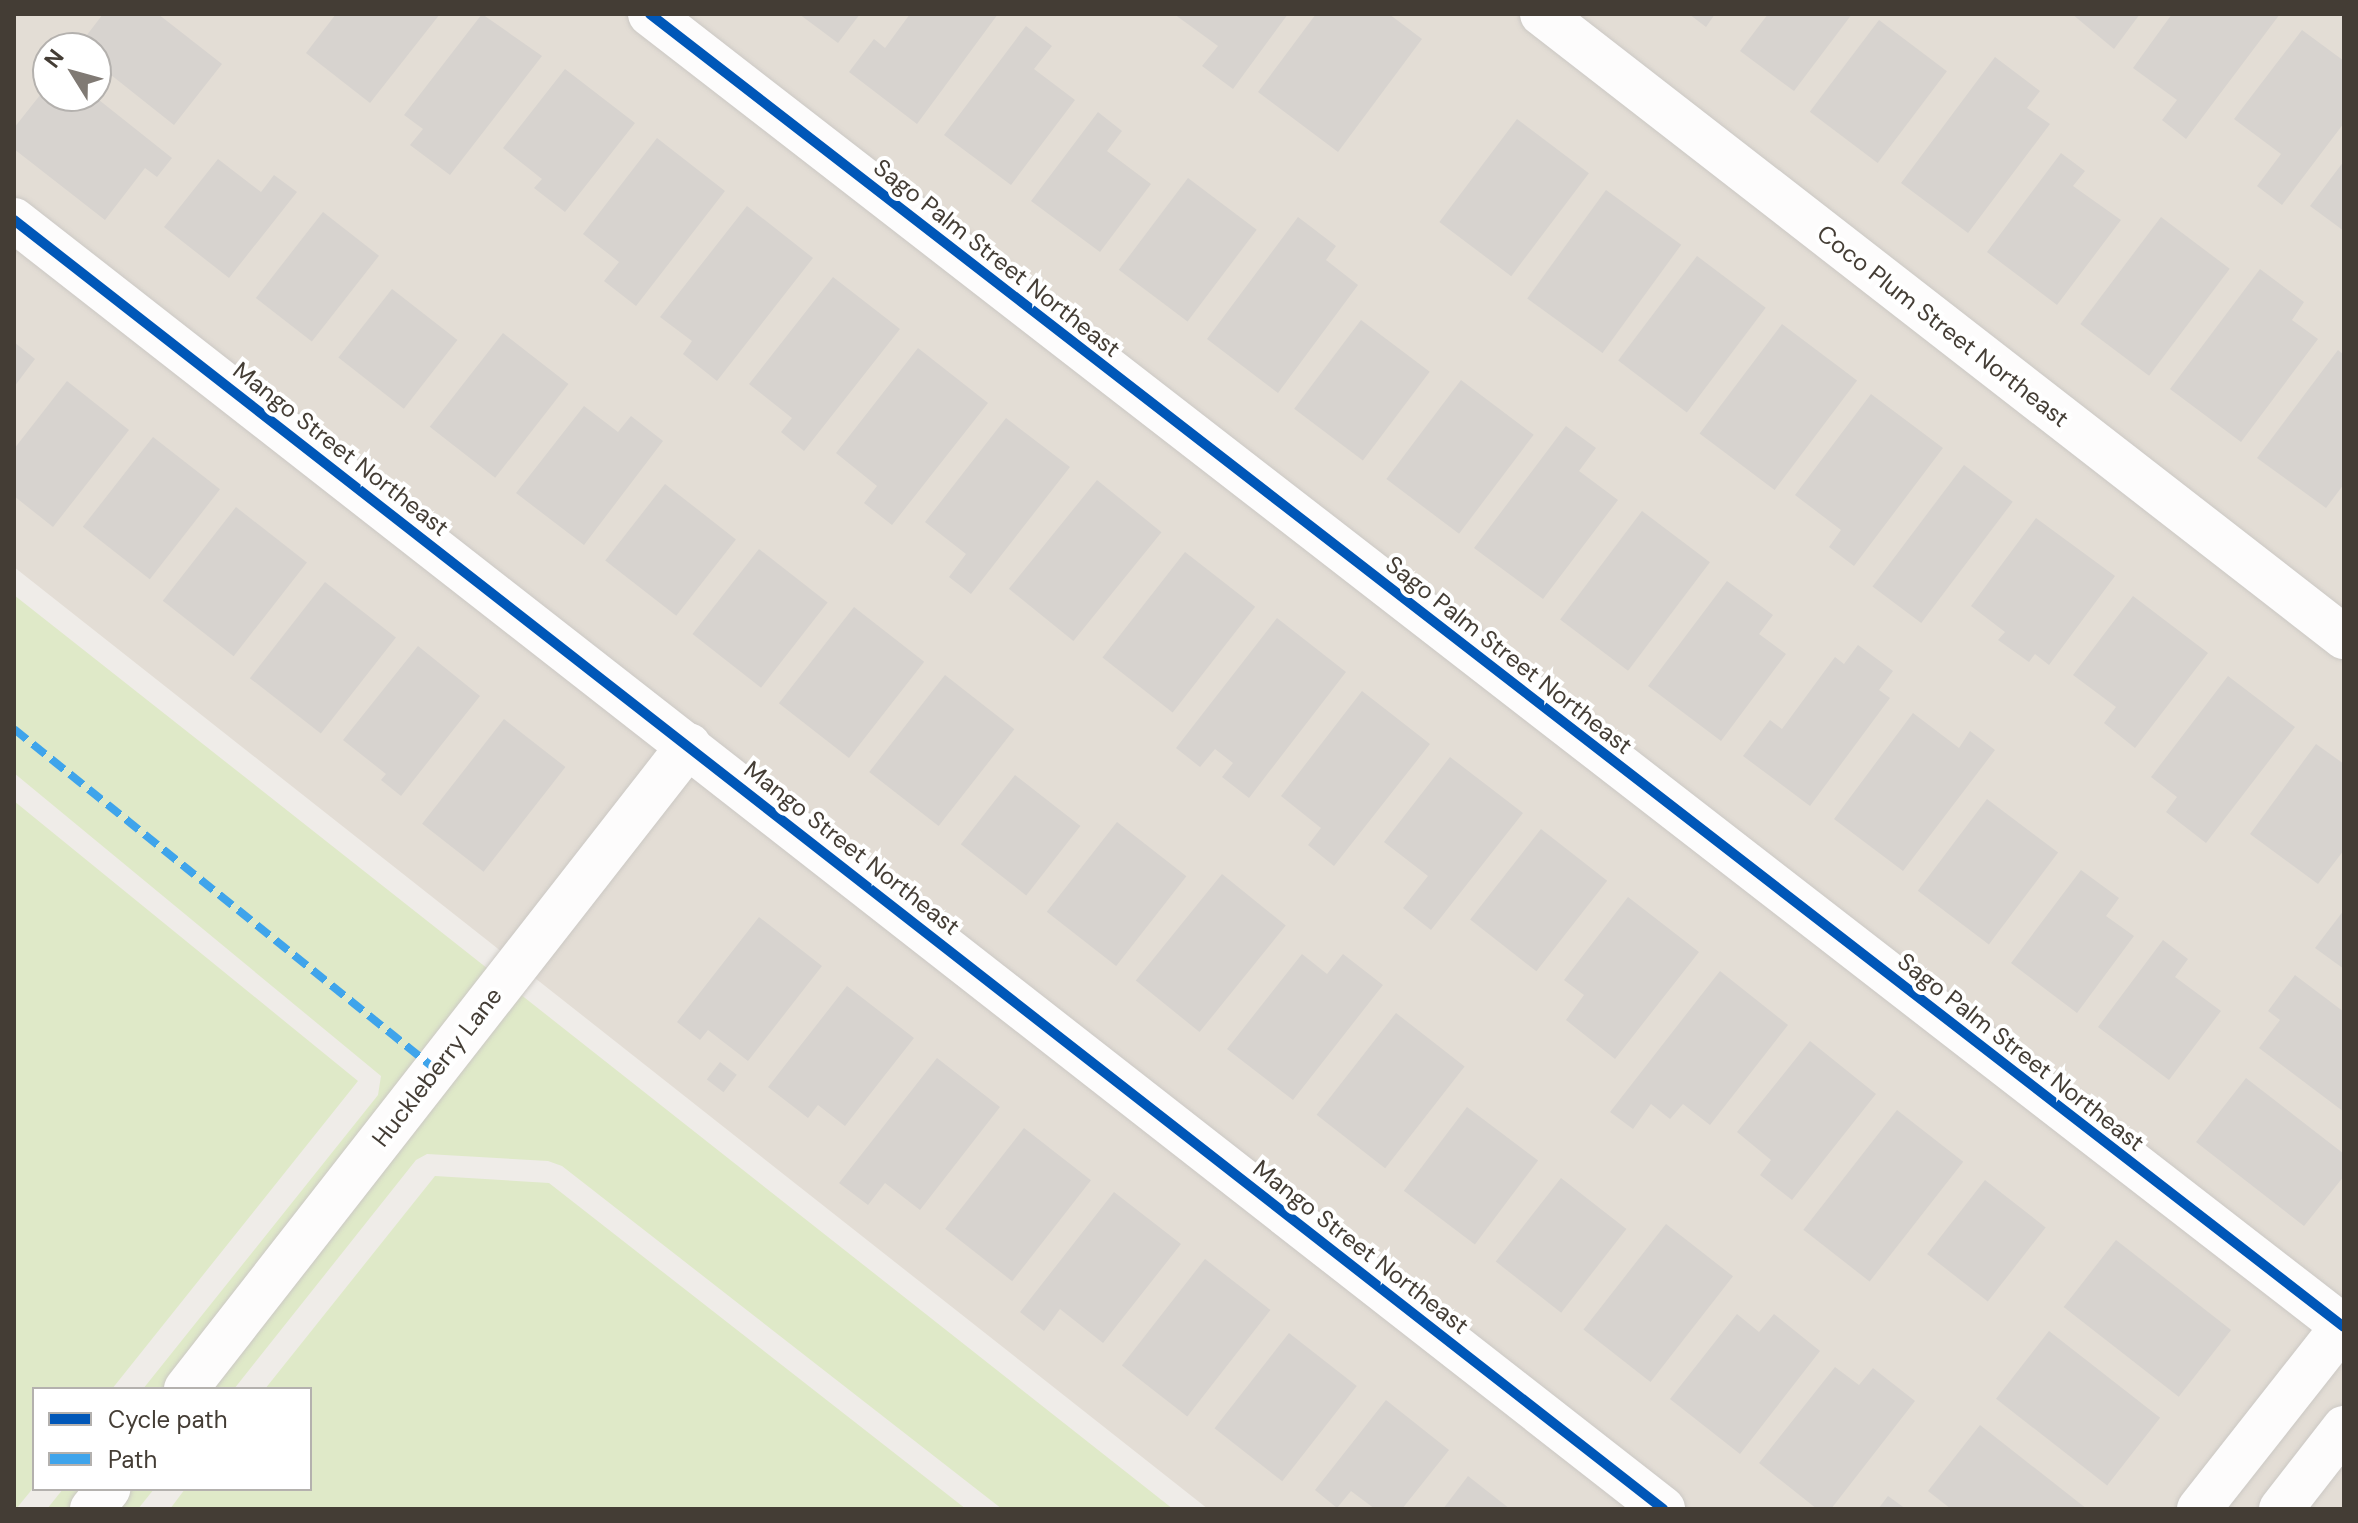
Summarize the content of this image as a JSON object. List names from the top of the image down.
{
  "streets": {
    "street": [
      "Sago Palm Street Northeast",
      "Coco Plum Street Northeast",
      "Mango Street Northeast",
      "Huckleberry Lane"
    ]
  },
  "crossings": [
    ["Mango Street Northeast", "Huckleberry Lane"]
  ],
  "legend": ["Cycle path", "Path"],
  "north": "top left"
}
